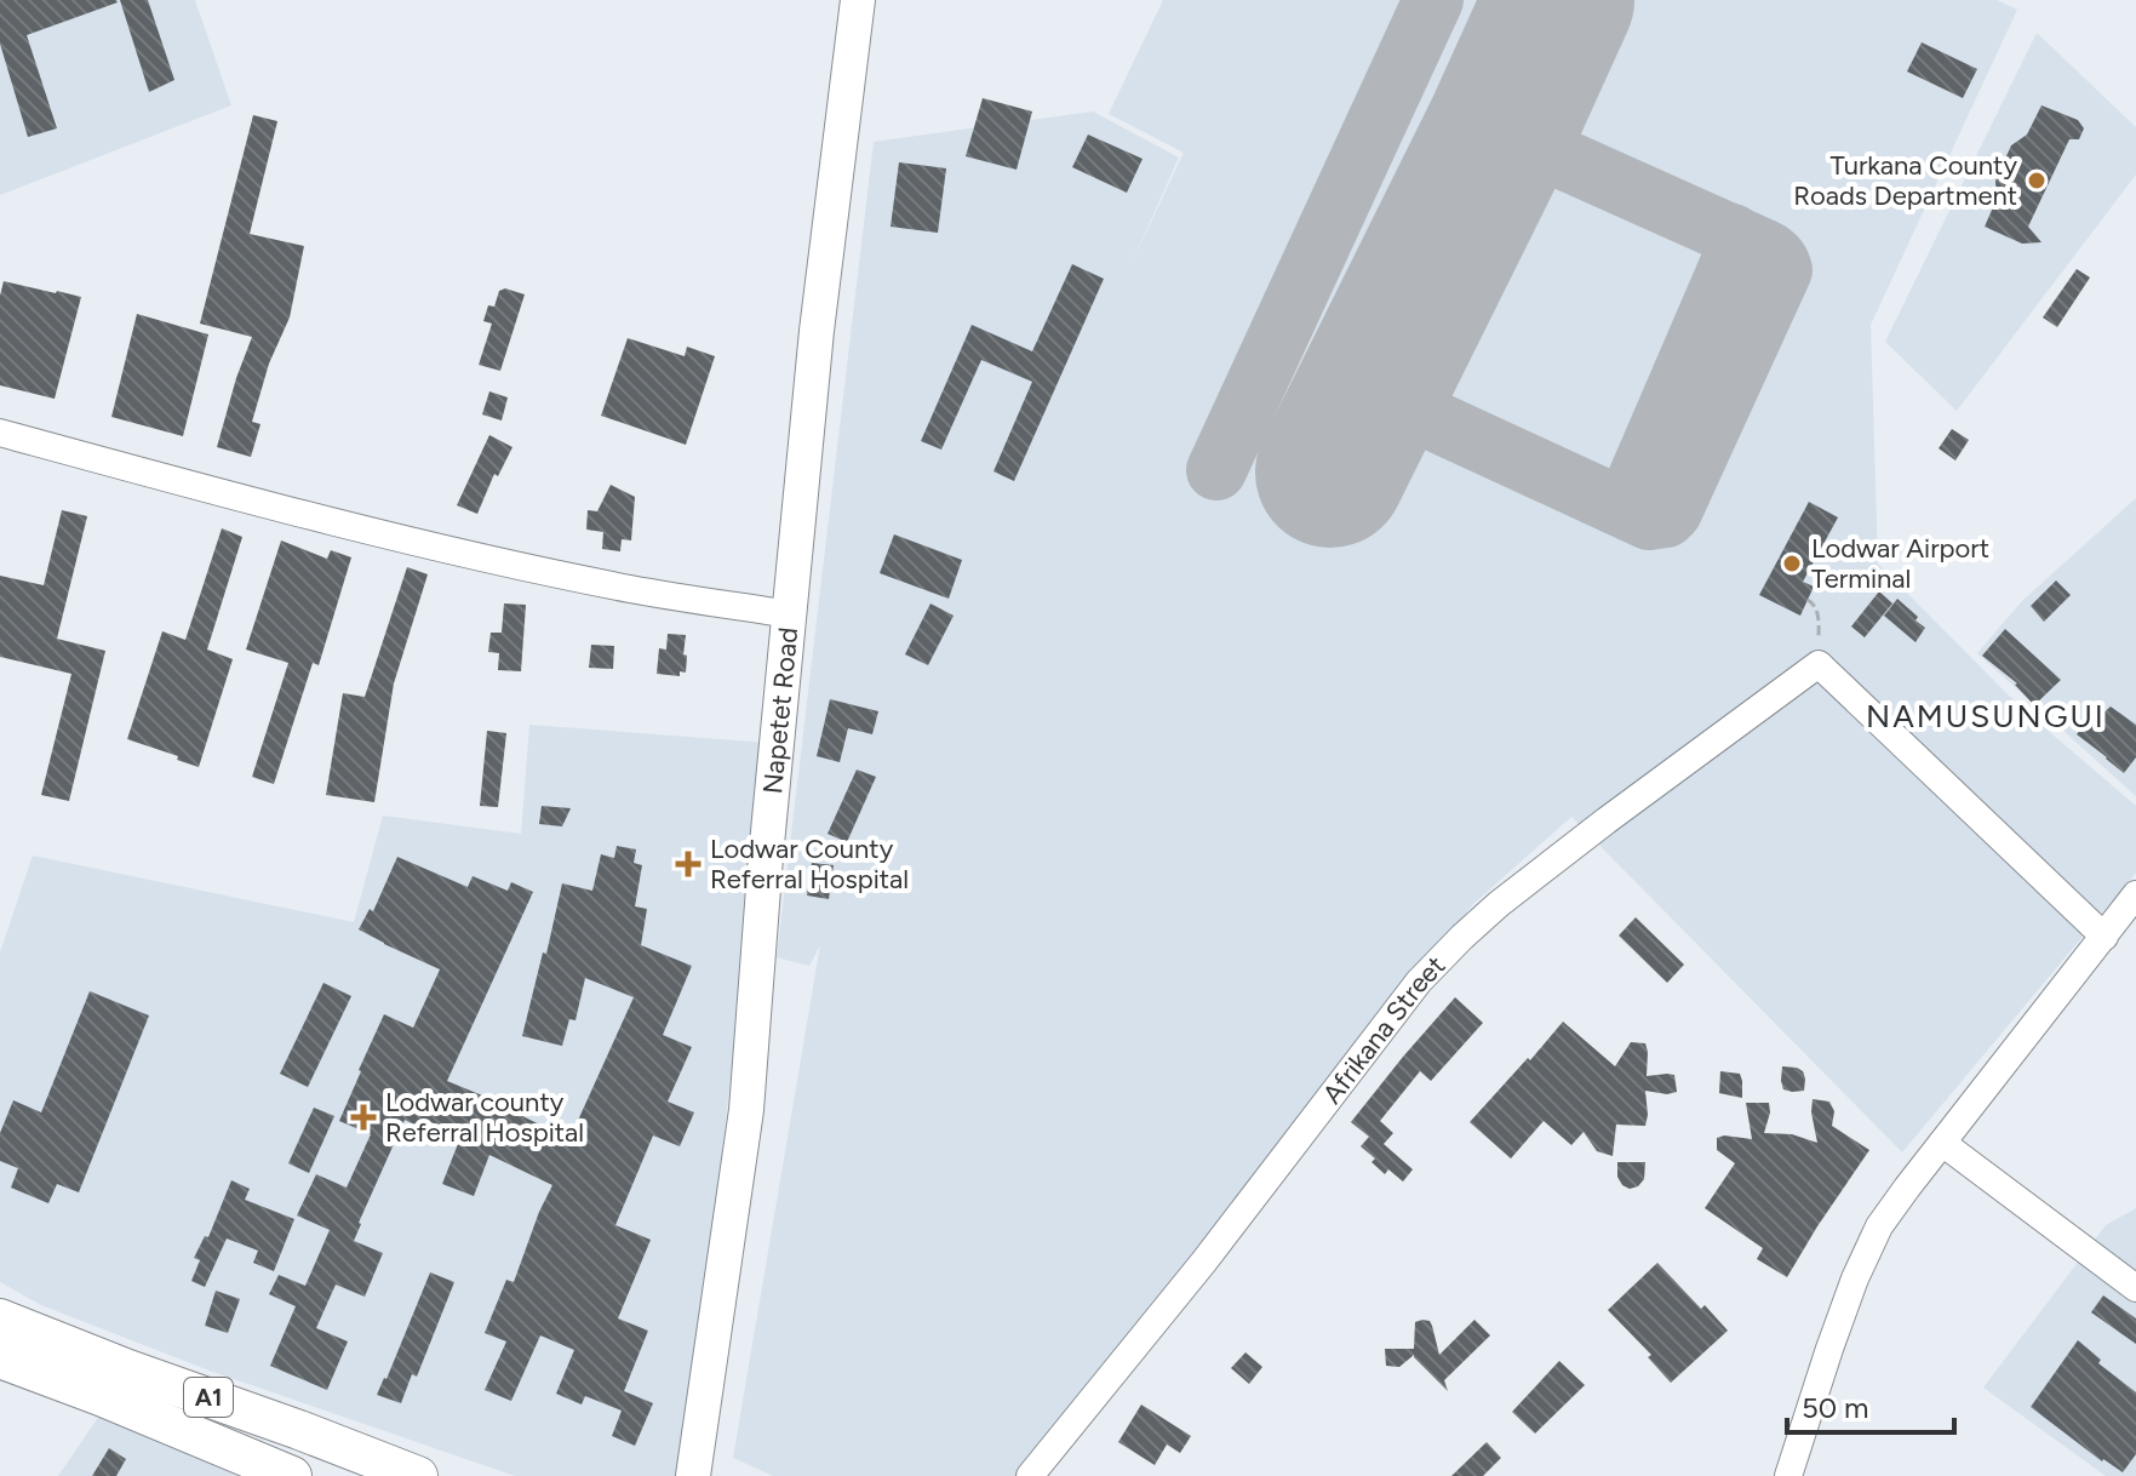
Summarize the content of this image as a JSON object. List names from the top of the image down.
{
  "streets": {
    "highway": ["A1"],
    "main road": ["Napetet Road"],
    "street": ["Afrikana Street"]
  },
  "districts": ["NAMUSUNGUI"],
  "places": {
    "other": ["Turkana County Roads Department", "Lodwar Airport Terminal"],
    "health": ["Lodwar County Referral Hospital", "Lodwar county Referral Hospital"]
  },
  "scale_bar": "50 m"
}
